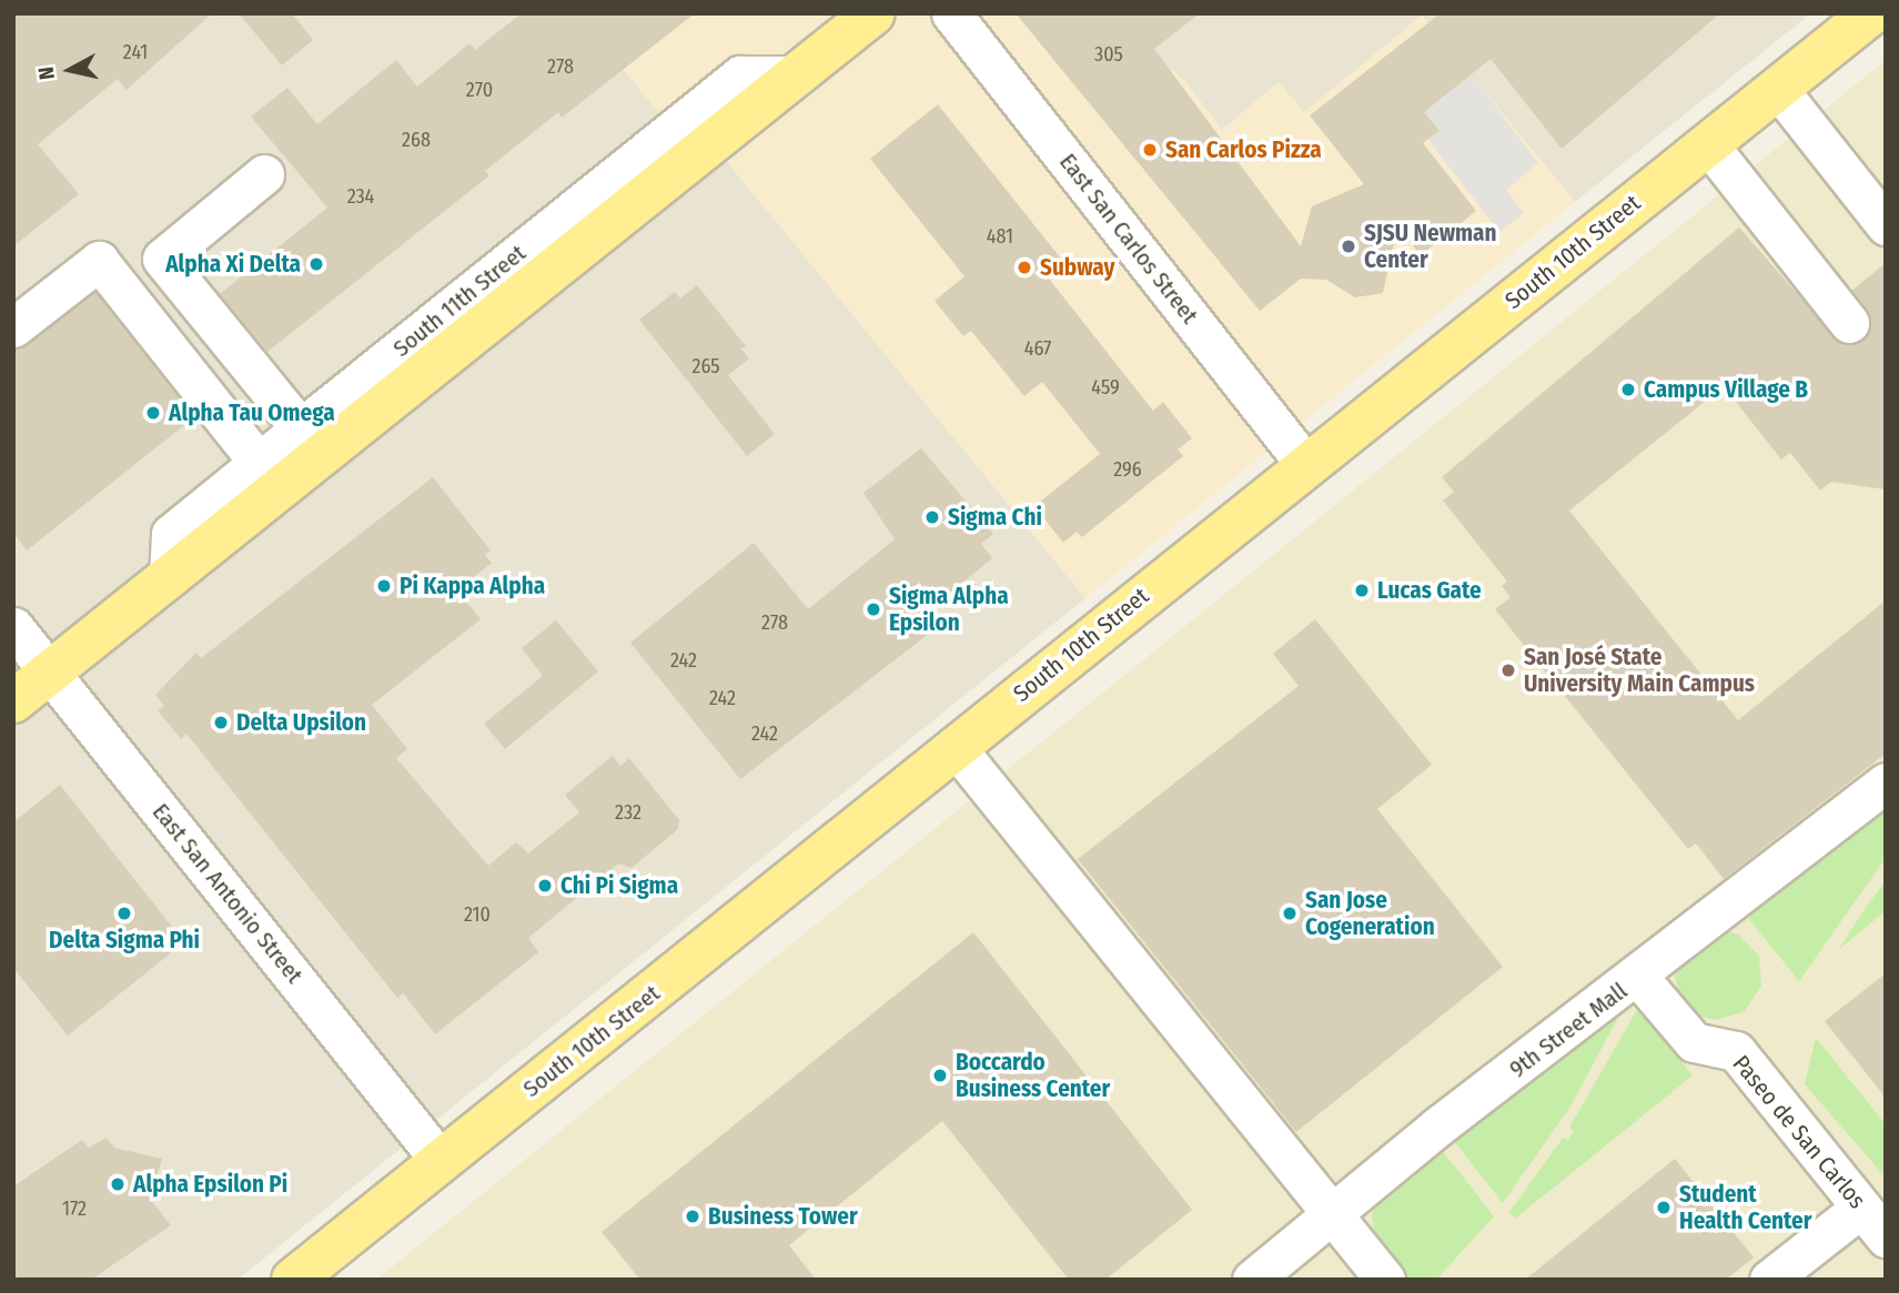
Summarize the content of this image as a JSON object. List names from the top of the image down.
{
  "streets": {
    "main road": ["South 10th Street", "South 11th Street"],
    "street": [
      "East San Carlos Street",
      "East San Antonio Street",
      "9th Street Mall",
      "Paseo de San Carlos"
    ]
  },
  "crossings": [
    ["East San Carlos Street", "South 10th Street"],
    ["South 10th Street", "East San Antonio Street"],
    ["South 11th Street", "East San Antonio Street"],
    ["9th Street Mall", "Paseo de San Carlos"]
  ],
  "places": [
    "San Carlos Pizza",
    "SJSU Newman Center",
    "Alpha Xi Delta",
    "Subway",
    "Campus Village B",
    "Alpha Tau Omega",
    "Sigma Chi",
    "Pi Kappa Alpha",
    "Lucas Gate",
    "Sigma Alpha Epsilon",
    "San José State University Main Campus",
    "Delta Upsilon",
    "Chi Pi Sigma",
    "Delta Sigma Phi",
    "San Jose Cogeneration",
    "Boccardo Business Center",
    "Alpha Epsilon Pi",
    "Student Health Center",
    "Business Tower"
  ],
  "house_numbers": [
    "241",
    "305",
    "278",
    "270",
    "268",
    "234",
    "481",
    "467",
    "265",
    "459",
    "296",
    "278",
    "242",
    "242",
    "242",
    "232",
    "210",
    "172"
  ],
  "north": "left"
}
